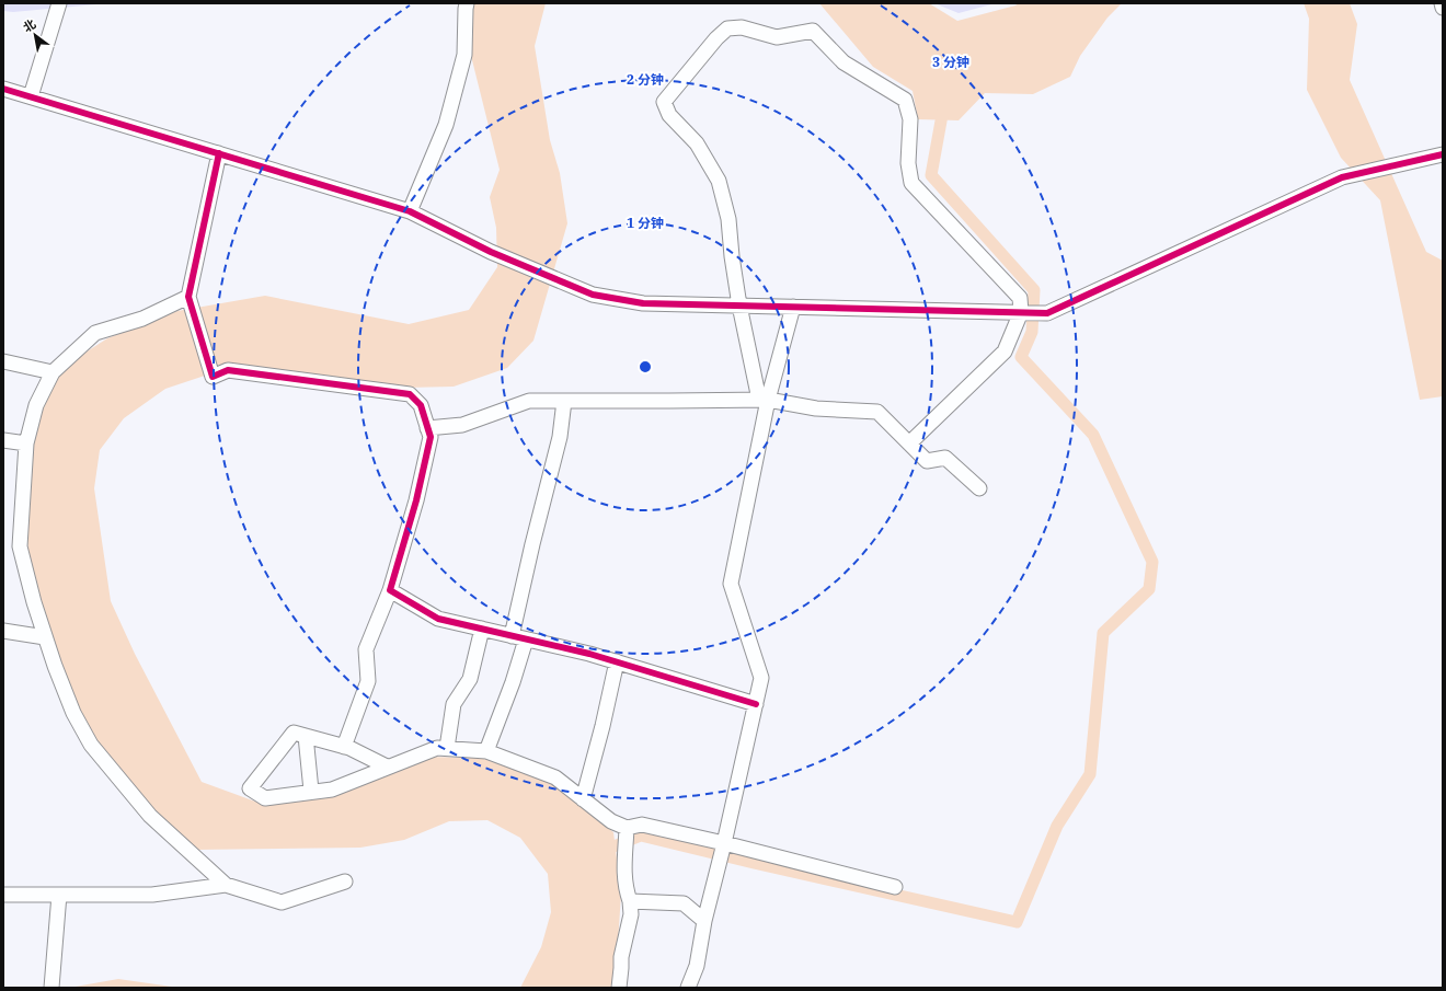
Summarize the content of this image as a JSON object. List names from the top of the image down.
{
  "north": "top left",
  "rings": ["3 分钟", "2 分钟", "1 分钟"]
}
